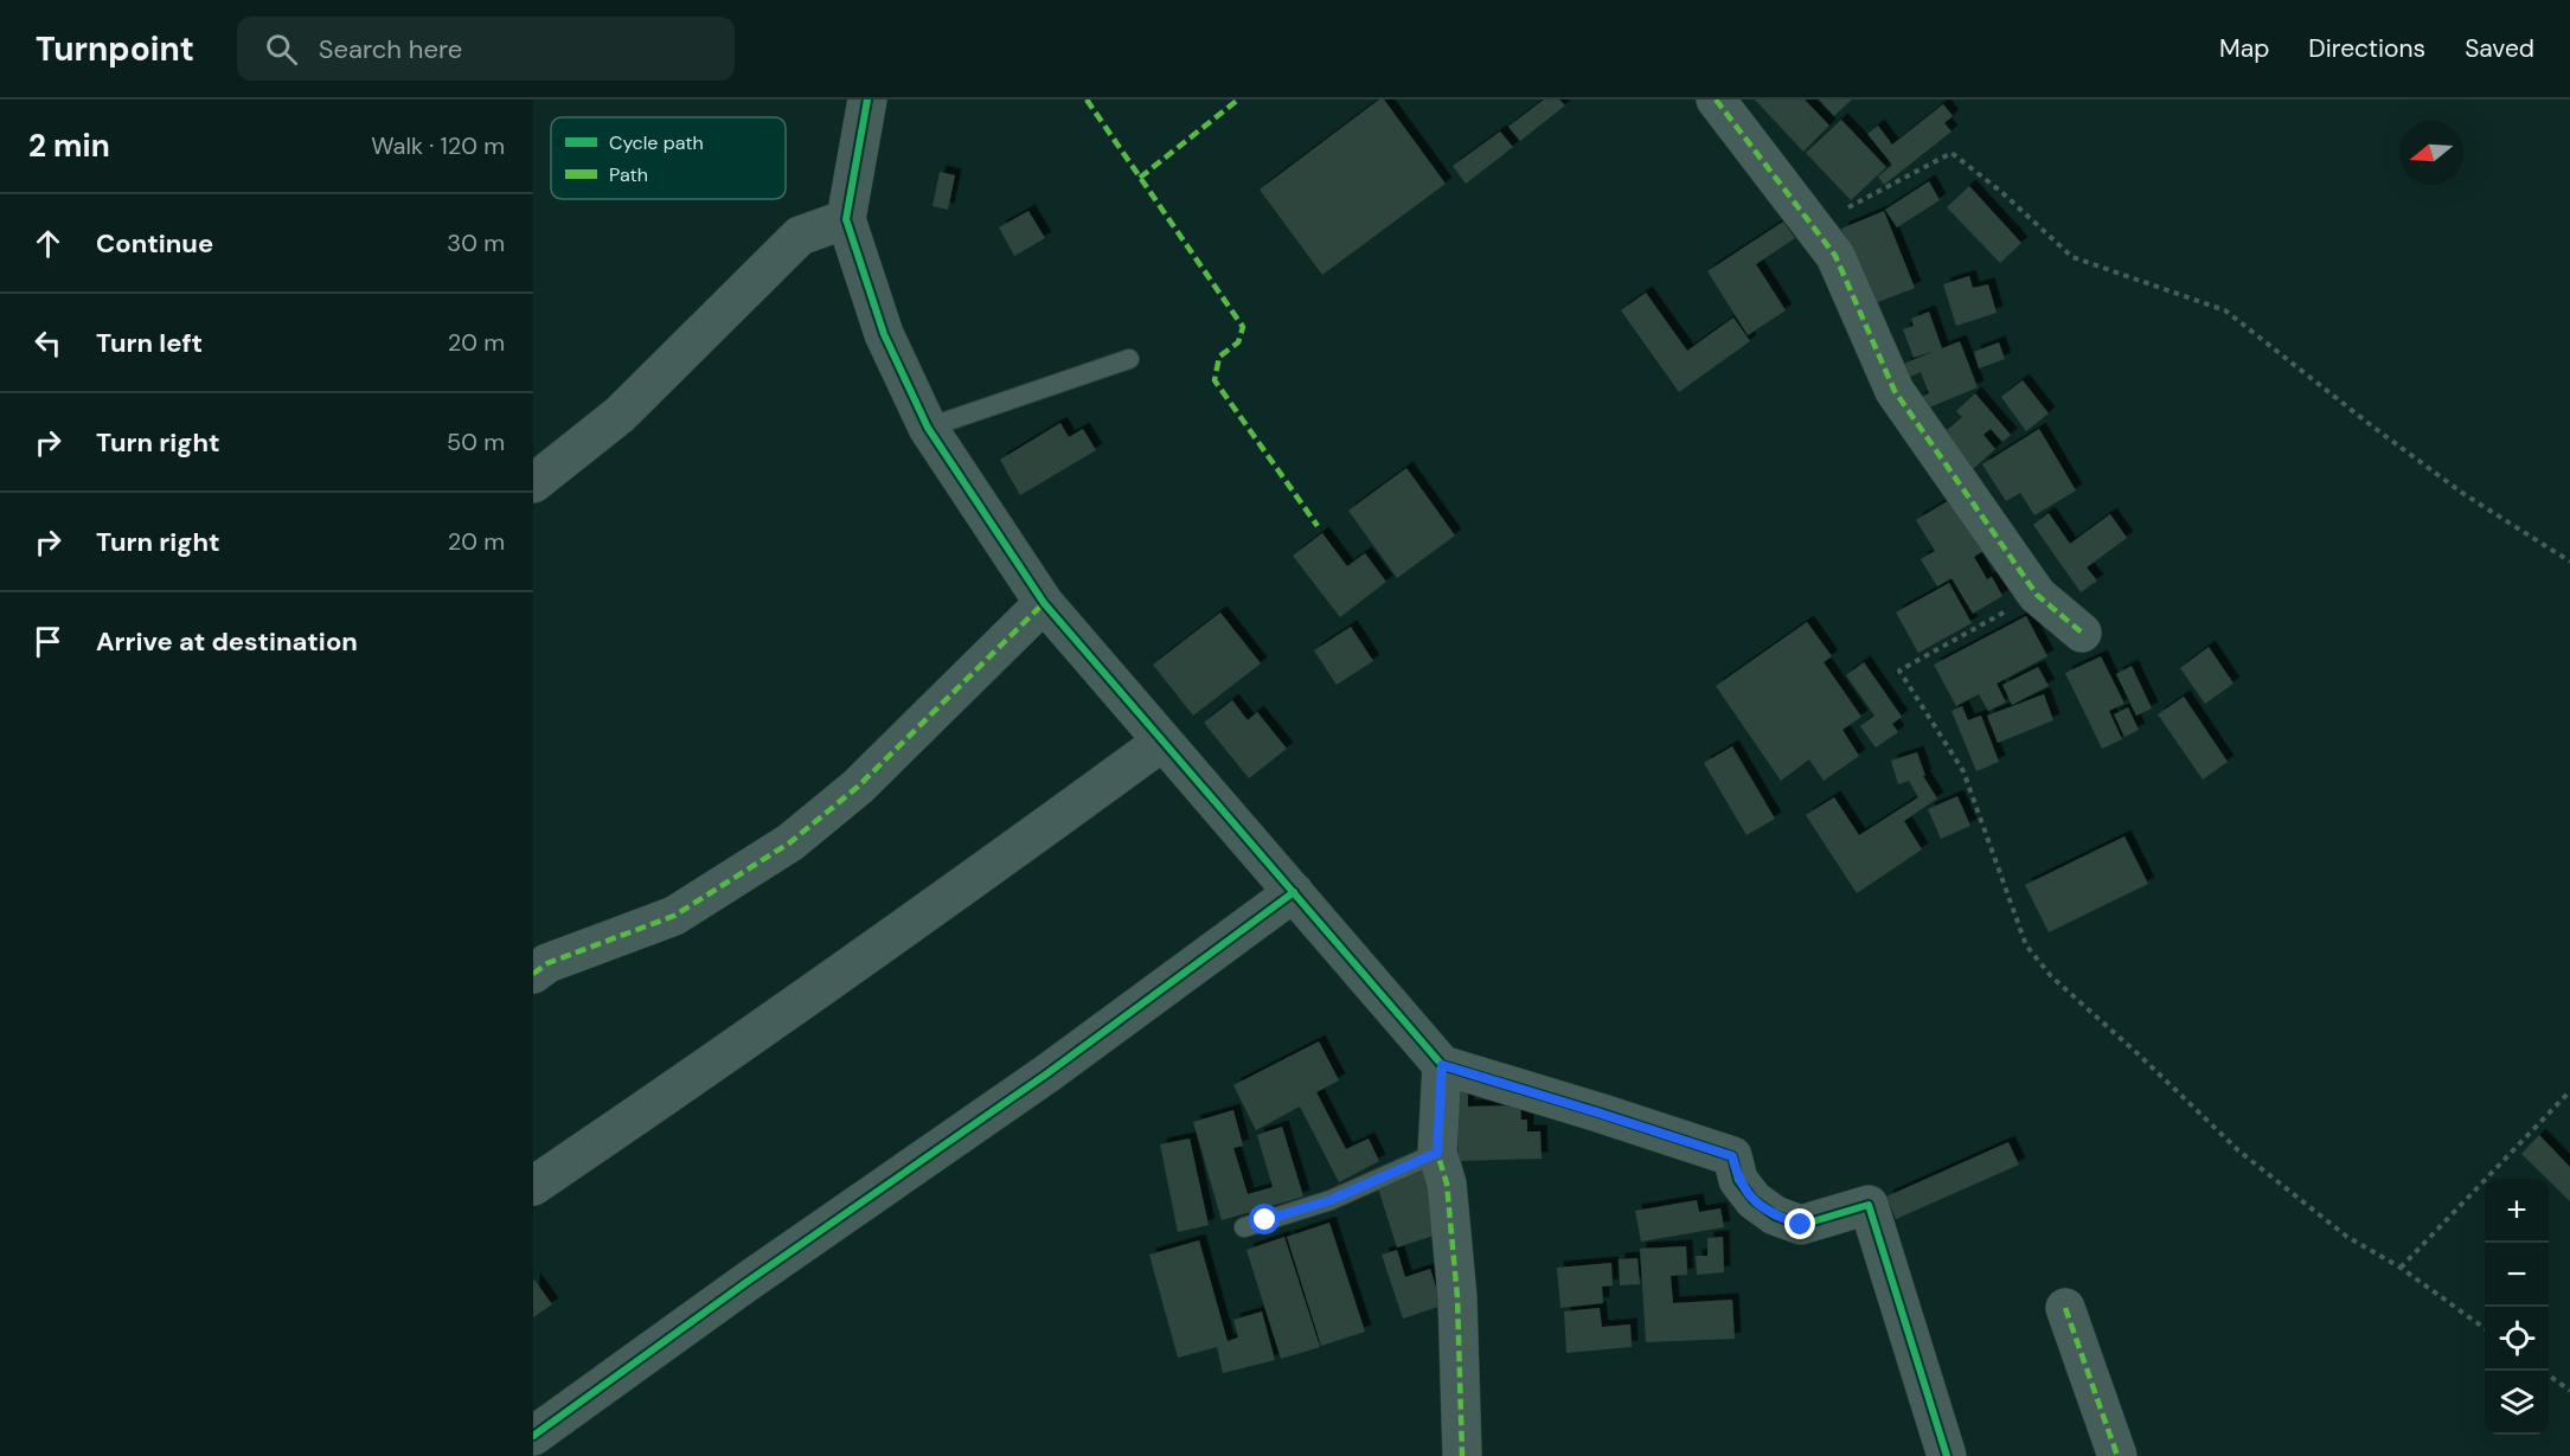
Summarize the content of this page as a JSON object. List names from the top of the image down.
{
  "legend": ["Cycle path", "Path"],
  "north": "left",
  "page": {
    "header": "Turnpoint",
    "search": "Search here",
    "nav": ["Map", "Directions", "Saved"],
    "heading": ["2 min", "Walk · 120 m"],
    "list": [
      ["Continue", "30 m"],
      ["Turn left", "20 m"],
      ["Turn right", "50 m"],
      ["Turn right", "20 m"],
      "Arrive at destination"
    ],
    "map_buttons": ["+", "−"]
  }
}
